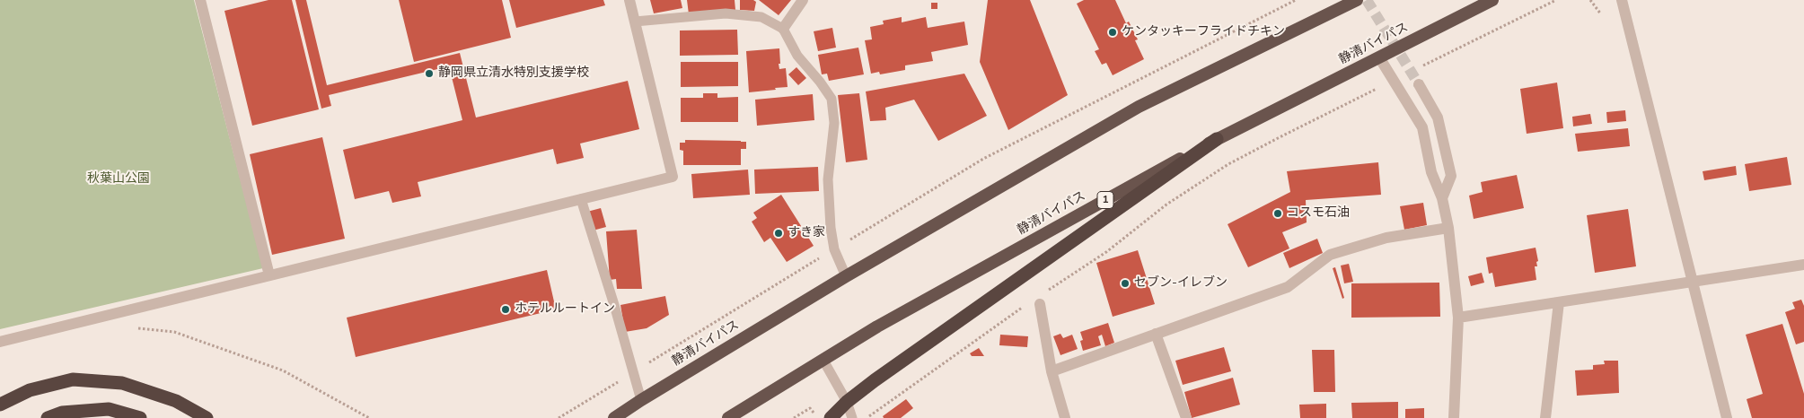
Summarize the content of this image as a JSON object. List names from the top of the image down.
{
  "streets": {
    "highway": ["静清バイパス", "1"]
  },
  "parks": ["秋葉山公園"],
  "places": [
    "ケンタッキーフライドチキン",
    "静岡県立清水特別支援学校",
    "コスモ石油",
    "すき家",
    "セブン-イレブン",
    "ホテルルートイン"
  ]
}
